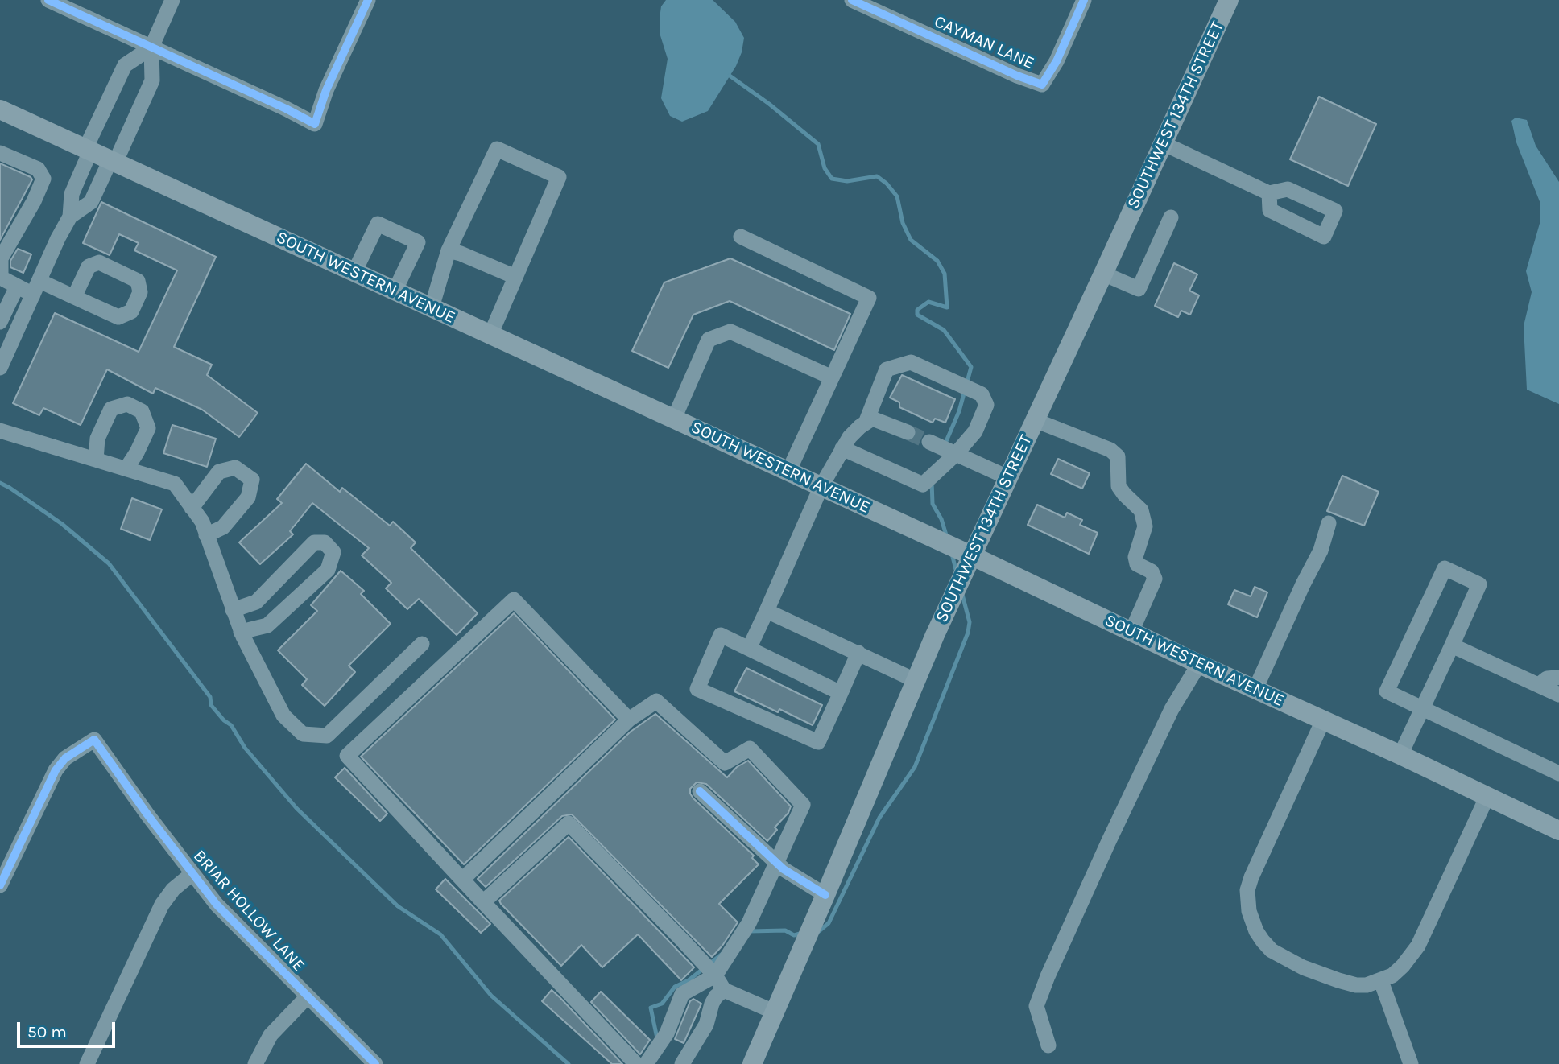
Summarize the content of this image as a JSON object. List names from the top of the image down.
{
  "streets": {
    "main road": ["SOUTHWEST 134TH STREET", "SOUTH WESTERN AVENUE"],
    "street": ["CAYMAN LANE", "BRIAR HOLLOW LANE"]
  },
  "crossings": [
    ["SOUTHWEST 134TH STREET", "SOUTH WESTERN AVENUE"]
  ],
  "scale_bar": "50 m"
}
